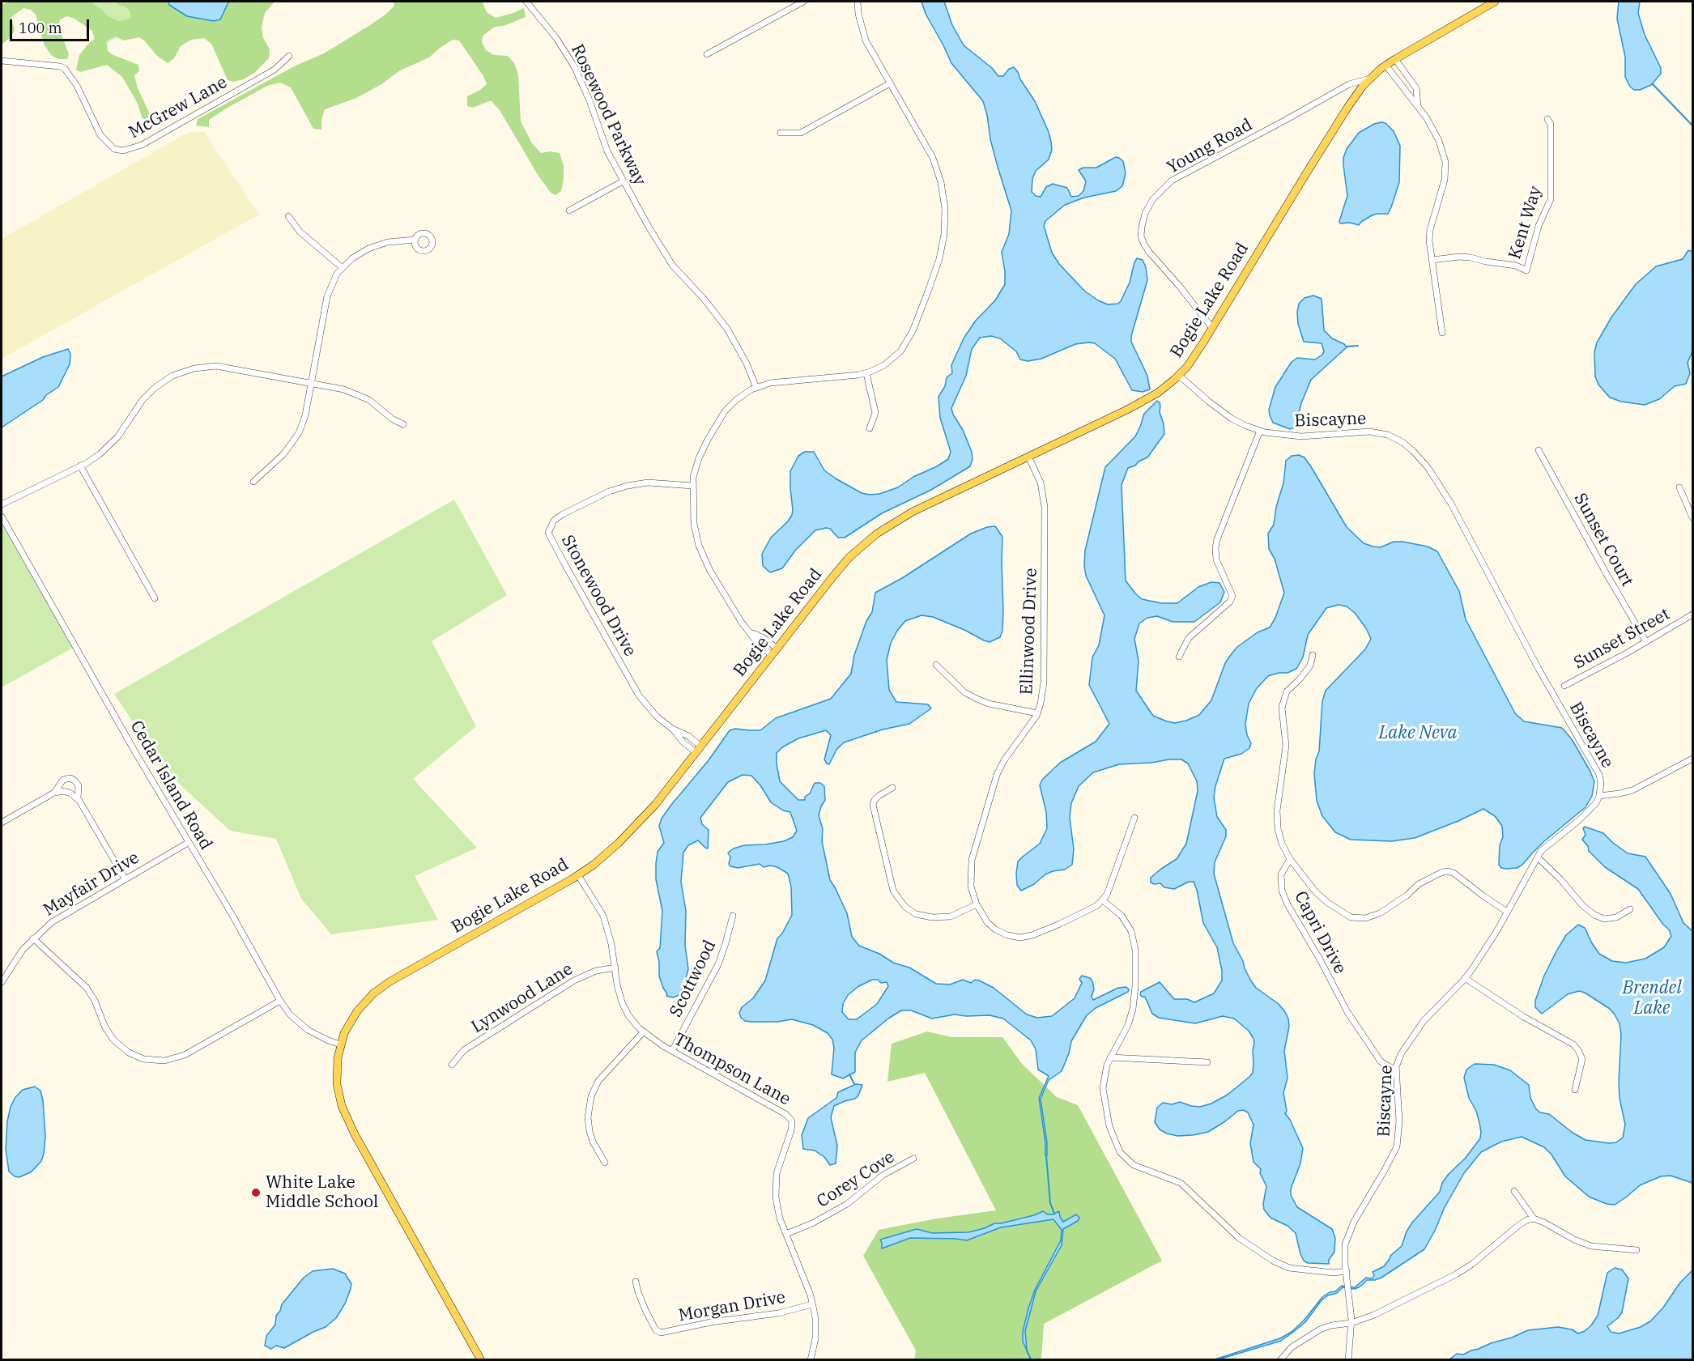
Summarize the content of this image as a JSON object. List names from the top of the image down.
{
  "streets": {
    "main road": ["Bogie Lake Road"],
    "street": [
      "McGrew Lane",
      "Rosewood Parkway",
      "Young Road",
      "Kent Way",
      "Biscayne",
      "Sunset Court",
      "Stonewood Drive",
      "Ellinwood Drive",
      "Sunset Street",
      "Cedar Island Road",
      "Mayfair Drive",
      "Capri Drive",
      "Scottwood",
      "Lynwood Lane",
      "Thompson Lane",
      "Corey Cove",
      "Morgan Drive"
    ]
  },
  "crossings": [
    ["Young Road", "Bogie Lake Road"],
    ["Bogie Lake Road", "Biscayne"],
    ["Bogie Lake Road", "Stonewood Drive"],
    ["Bogie Lake Road", "Ellinwood Drive"],
    ["Bogie Lake Road", "Cedar Island Road"],
    ["Bogie Lake Road", "Thompson Lane"],
    ["Biscayne", "Capri Drive"],
    ["Sunset Court", "Sunset Street"],
    ["Cedar Island Road", "Mayfair Drive"],
    ["Scottwood", "Thompson Lane"],
    ["Lynwood Lane", "Thompson Lane"],
    ["Thompson Lane", "Corey Cove"],
    ["Thompson Lane", "Morgan Drive"]
  ],
  "water": ["Lake Neva", "Brendel Lake"],
  "places": ["White Lake Middle School"],
  "scale_bar": "100 m"
}
